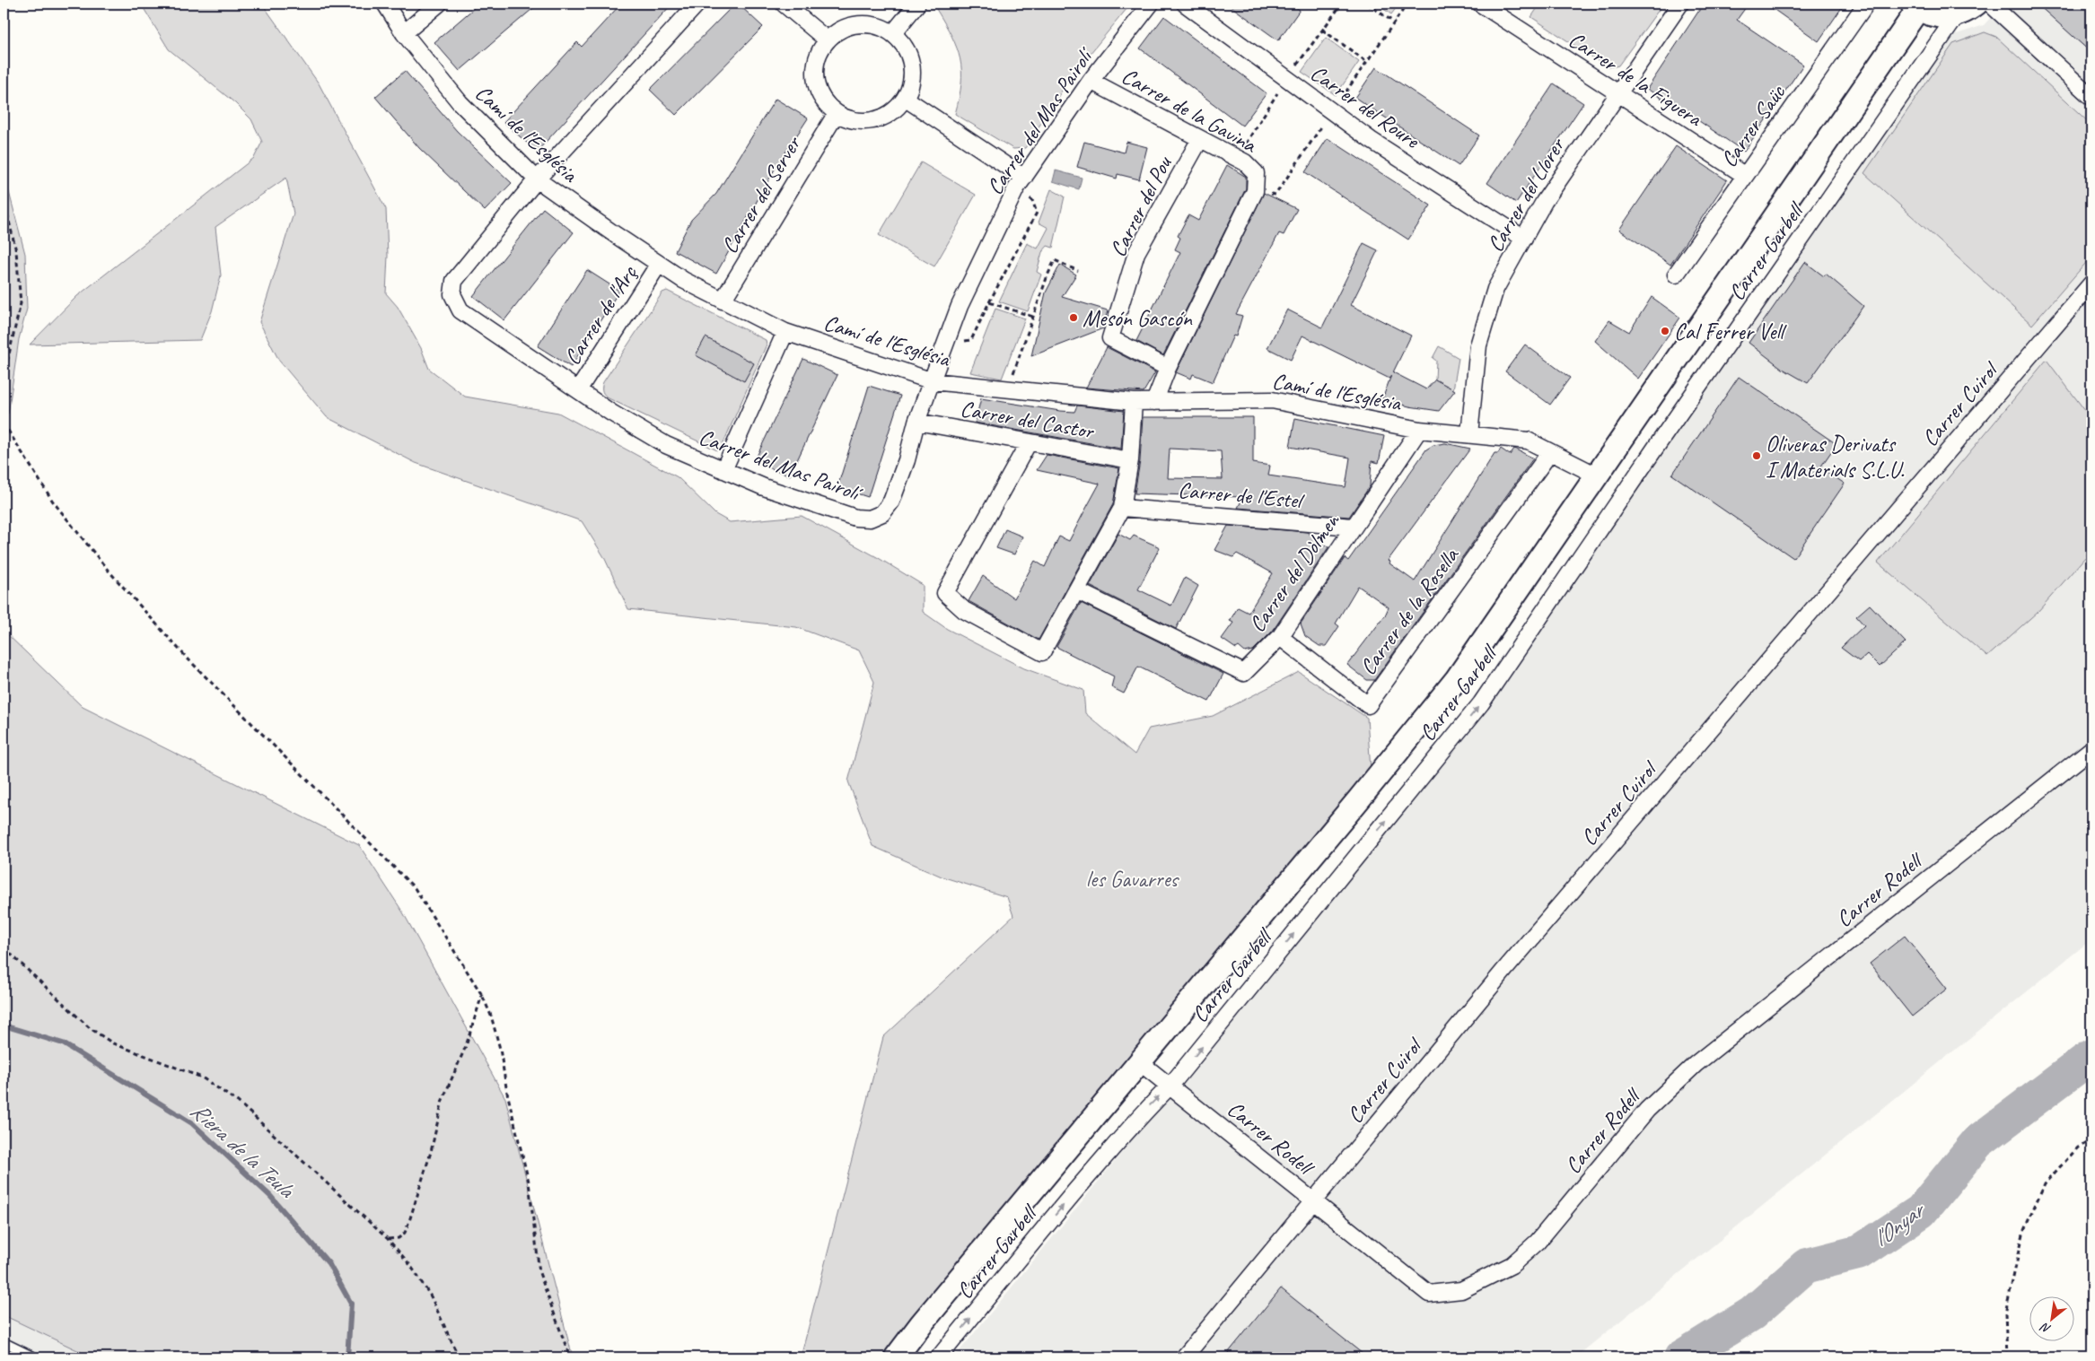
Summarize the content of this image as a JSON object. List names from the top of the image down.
{
  "streets": {
    "street": [
      "Carrer de la Figuera",
      "Carrer del Roure",
      "Carrer de la Gavina",
      "Carrer del Mas Pairolí",
      "Carrer Saüc",
      "Camí de l'Església",
      "Carrer del Server",
      "Carrer del Llorer",
      "Carrer del Pou",
      "Carrer Garbell",
      "Carrer de l'Arç",
      "Carrer Cuirol",
      "Carrer del Castor",
      "Carrer de l'Estel",
      "Carrer del Dòlmen",
      "Carrer de la Rosella",
      "Carrer Rodell"
    ]
  },
  "crossings": [
    ["Carrer de la Figuera", "Carrer Saüc"],
    ["Carrer de la Figuera", "Carrer del Llorer"],
    ["Carrer del Roure", "Carrer del Llorer"],
    ["Carrer de la Gavina", "Carrer del Mas Pairolí"],
    ["Carrer de la Gavina", "Carrer del Pou"],
    ["Carrer del Mas Pairolí", "Camí de l'Església"],
    ["Carrer del Mas Pairolí", "Carrer de l'Arç"],
    ["Carrer del Mas Pairolí", "Carrer del Castor"],
    ["Camí de l'Església", "Carrer del Server"],
    ["Camí de l'Església", "Carrer del Llorer"],
    ["Camí de l'Església", "Carrer de l'Arç"],
    ["Camí de l'Església", "Carrer del Dòlmen"],
    ["Camí de l'Església", "Carrer de la Rosella"],
    ["Carrer Garbell", "Carrer Rodell"],
    ["Carrer Cuirol", "Carrer Rodell"],
    ["Carrer de l'Estel", "Carrer del Dòlmen"],
    ["Carrer del Dòlmen", "Carrer de la Rosella"]
  ],
  "one_way": ["Carrer Garbell"],
  "water": ["Riera de la Teula", "l'Onyar"],
  "parks": ["les Gavarres"],
  "places": ["Mesón Gascón", "Cal Ferrer Vell", "Oliveras Derivats I Materials S.L.U."],
  "north": "bottom left"
}
